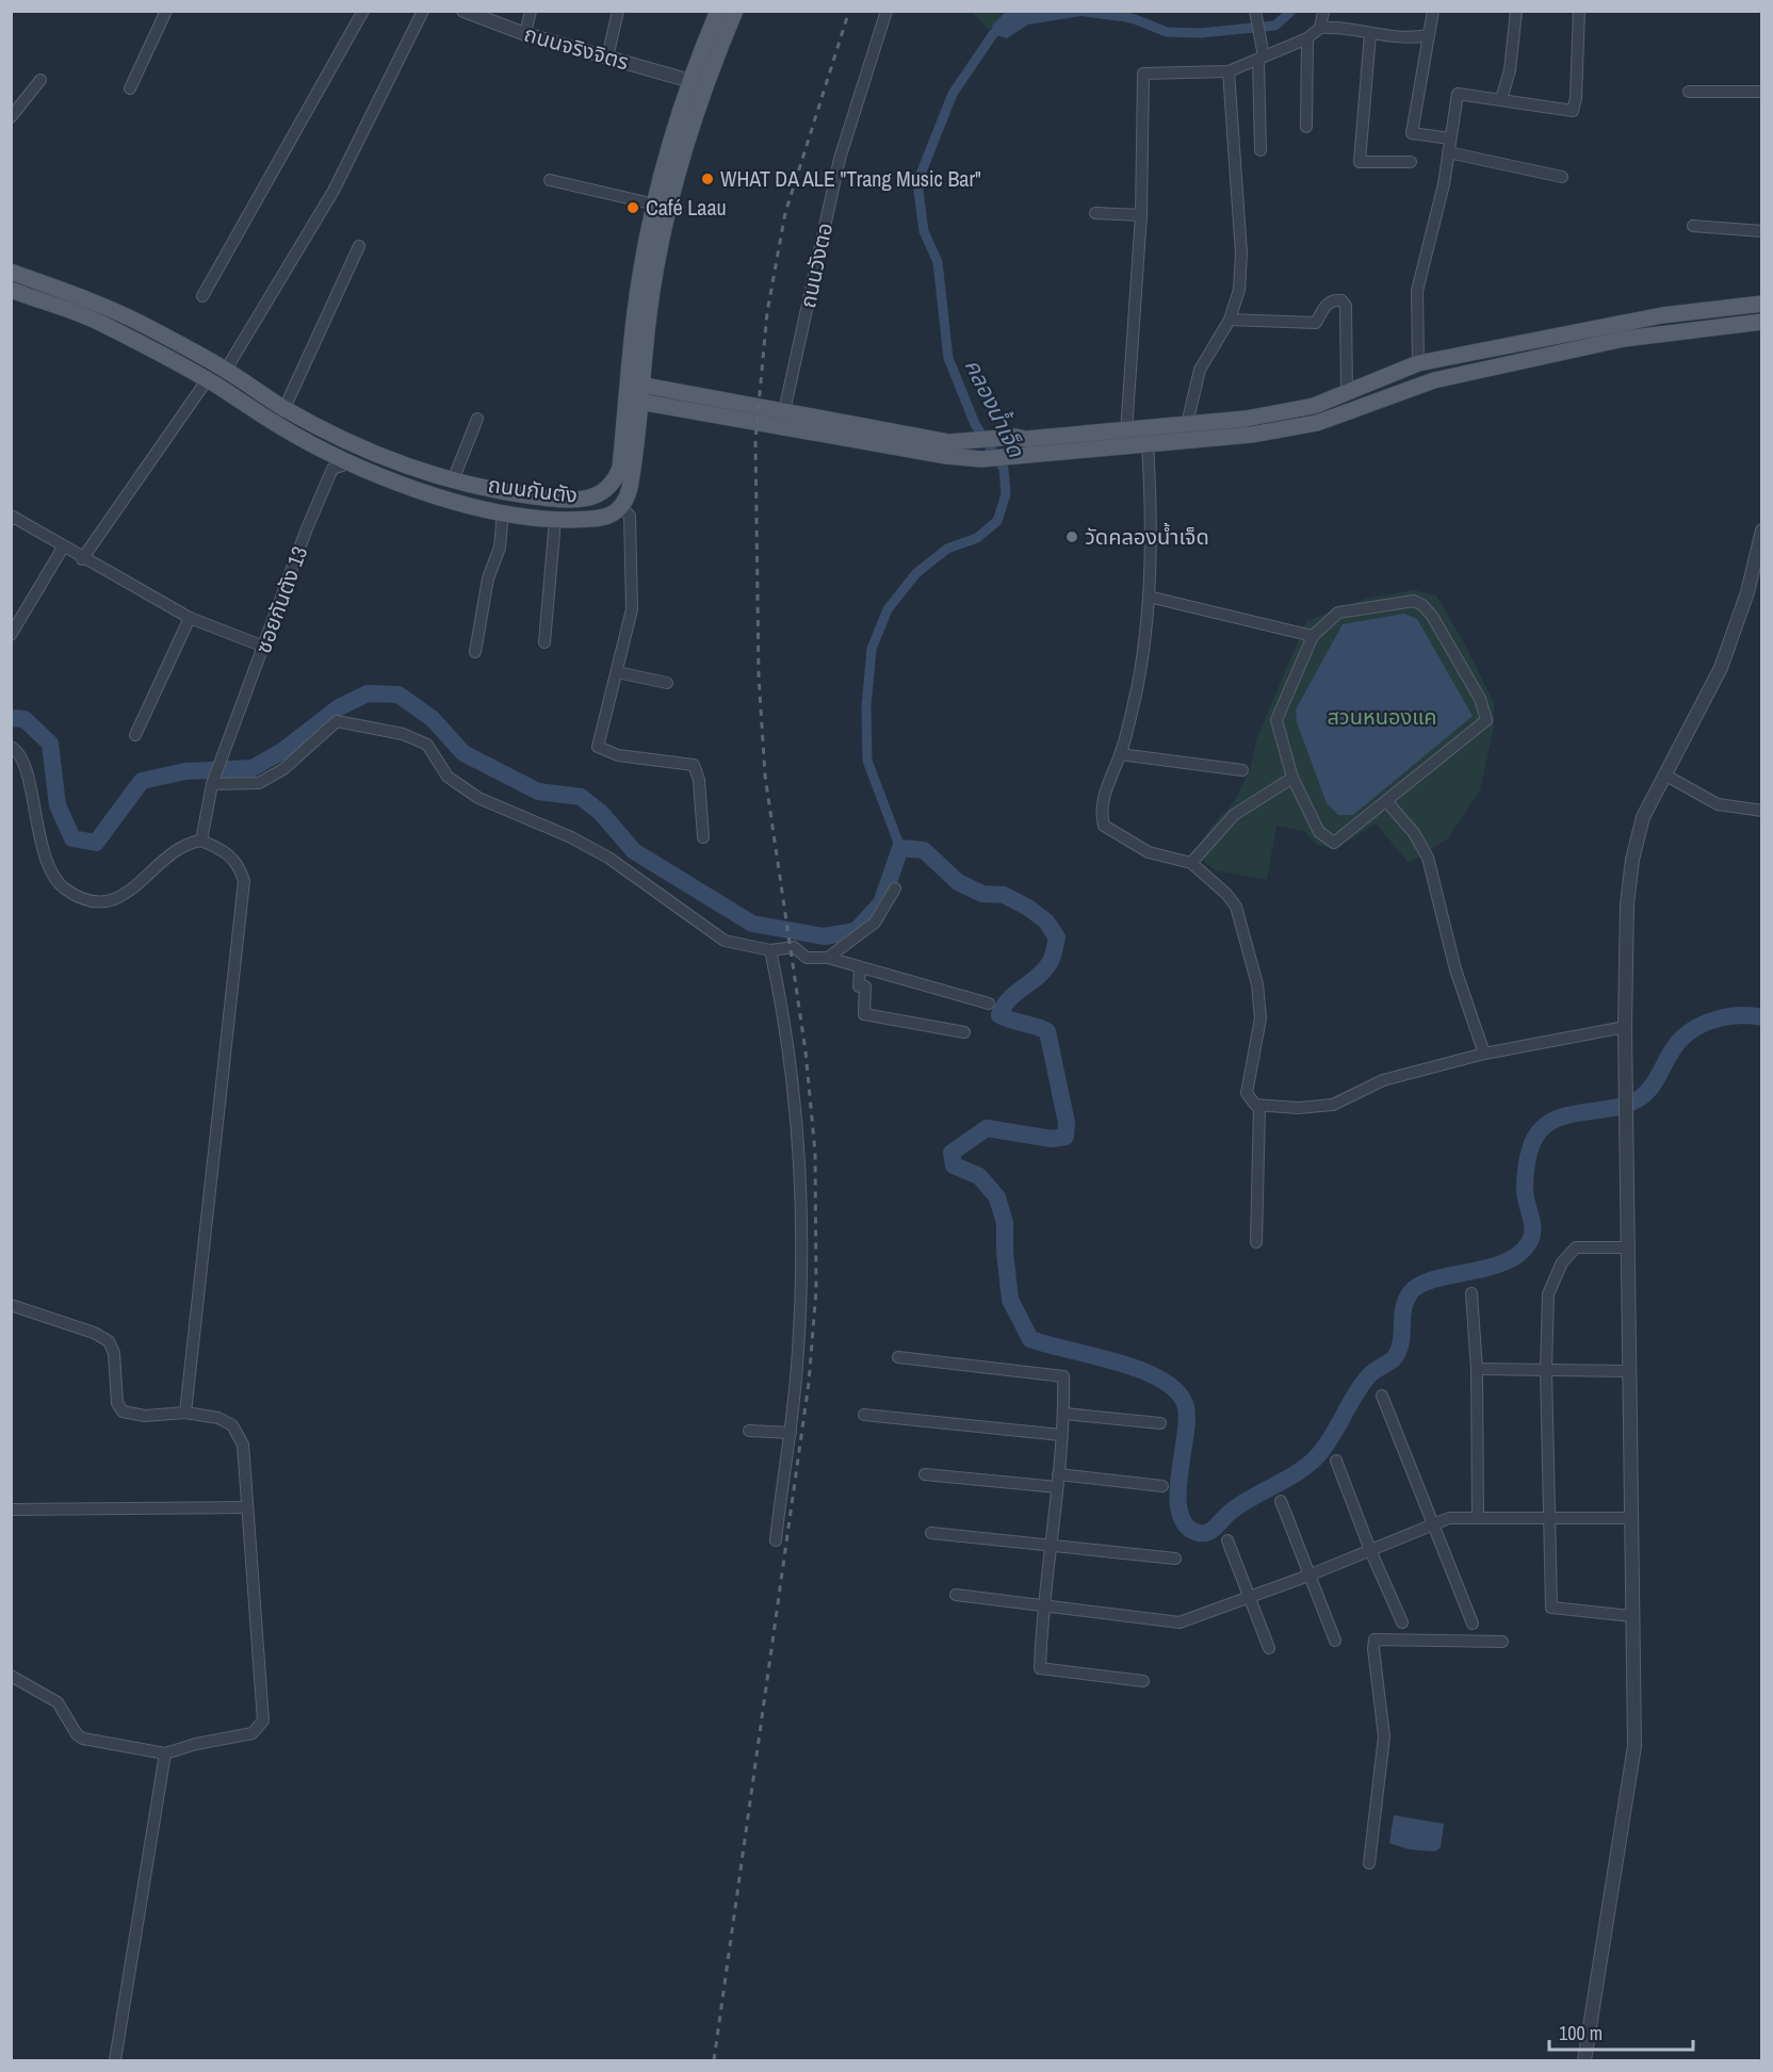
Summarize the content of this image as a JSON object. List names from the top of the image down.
{
  "streets": {
    "main road": ["ถนนกันตัง"],
    "street": ["ถนนจริงจิตร", "ถนนวังตอ", "ซอยกันตัง 13"]
  },
  "crossings": [
    ["ถนนจริงจิตร", "ถนนกันตัง"],
    ["ถนนกันตัง", "ซอยกันตัง 13"]
  ],
  "water": ["คลองน้ำเจ็ด"],
  "parks": ["สวนหนองแค"],
  "places": ["WHAT DA ALE \"Trang Music Bar\"", "Café Laau", "วัดคลองน้ำเจ็ด"],
  "scale_bar": "100 m"
}
